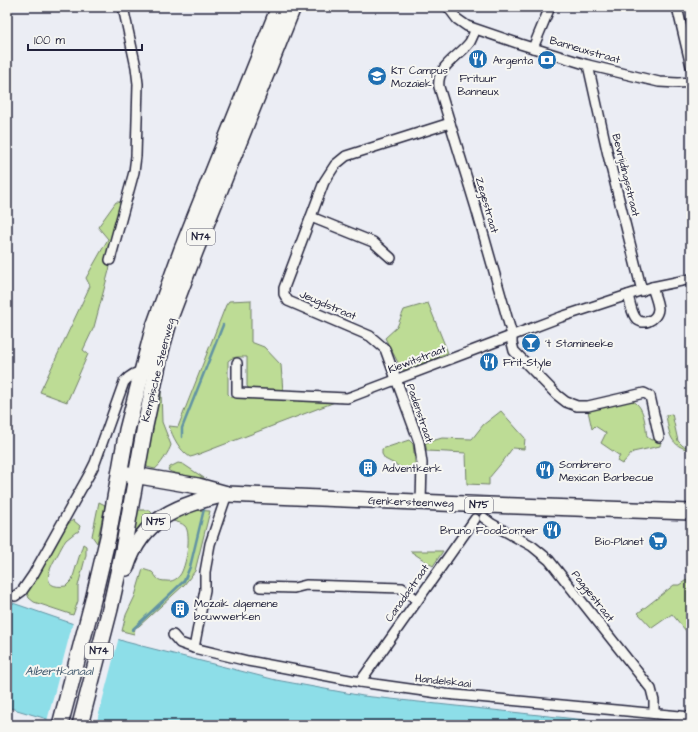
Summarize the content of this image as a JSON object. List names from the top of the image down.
{
  "streets": {
    "main road": [
      "N74",
      "Kempische Steenweg",
      "Genkersteenweg",
      "N75"
    ],
    "street": [
      "Banneuxstraat",
      "Bevrijdingsstraat",
      "Zegestraat",
      "Jeugdstraat",
      "Kiewitstraat",
      "Padenstraat",
      "Canadastraat",
      "Paggestraat",
      "Handelskaai"
    ]
  },
  "crossings": [
    ["Banneuxstraat", "Bevrijdingsstraat"],
    ["Banneuxstraat", "Zegestraat"],
    ["Bevrijdingsstraat", "Kiewitstraat"],
    ["Zegestraat", "Jeugdstraat"],
    ["Zegestraat", "Kiewitstraat"],
    ["Jeugdstraat", "Kiewitstraat"],
    ["Jeugdstraat", "Padenstraat"],
    ["Kiewitstraat", "Padenstraat"],
    ["Kempische Steenweg", "Genkersteenweg"],
    ["Padenstraat", "Genkersteenweg"],
    ["Canadastraat", "Paggestraat"],
    ["Canadastraat", "Handelskaai"],
    ["Paggestraat", "Handelskaai"]
  ],
  "water": ["Albertkanaal"],
  "places": {
    "restaurant": [
      "Frituur Banneux",
      "Frit-Style",
      "Sombrero Mexican Barbecue",
      "Bruno Foodcorner"
    ],
    "bank": ["Argenta"],
    "school or university": ["KT Campus Mozaïek"],
    "bar": ["'t Stamineeke"],
    "building": ["Adventkerk", "Mozaik algemene bouwwerken"],
    "supermarket": ["Bio-Planet"]
  },
  "scale_bar": "100 m"
}
